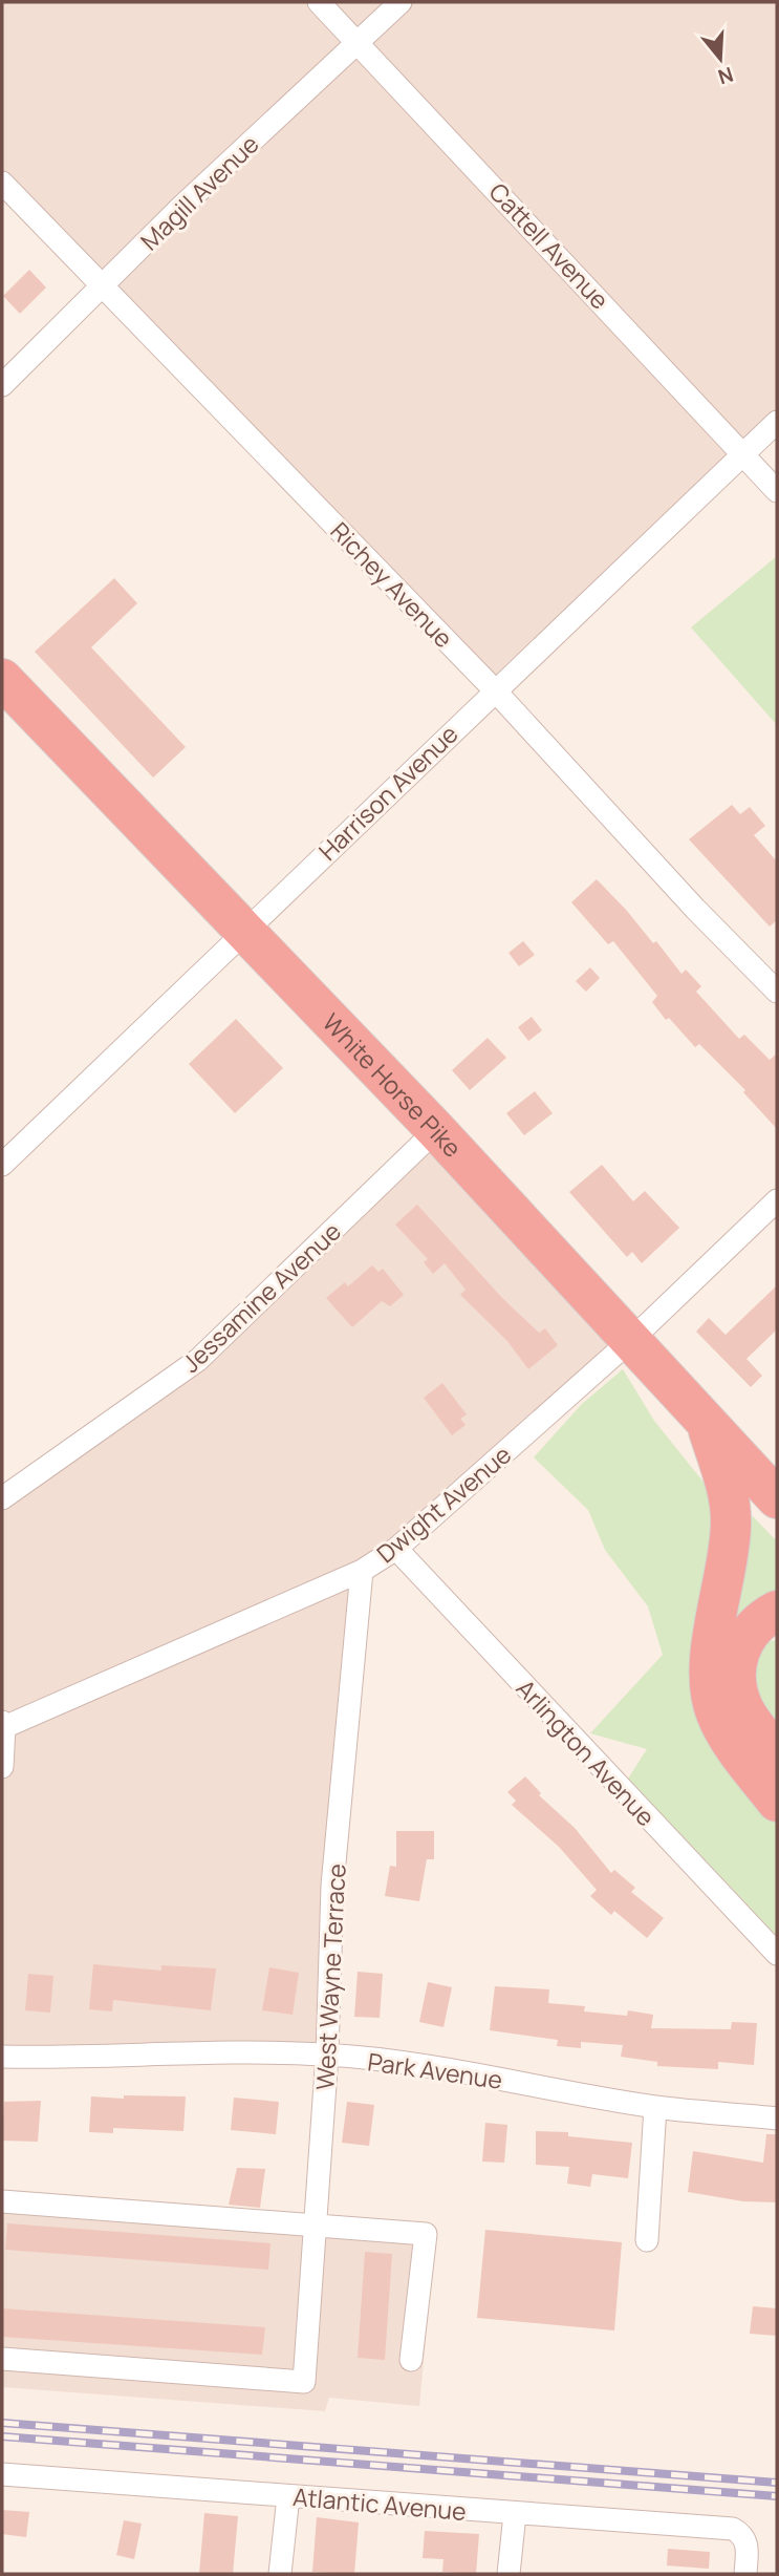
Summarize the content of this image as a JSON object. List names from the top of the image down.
{
  "streets": {
    "highway": ["White Horse Pike"],
    "street": [
      "Magill Avenue",
      "Cattell Avenue",
      "Richey Avenue",
      "Harrison Avenue",
      "Jessamine Avenue",
      "Dwight Avenue",
      "Arlington Avenue",
      "West Wayne Terrace",
      "Park Avenue",
      "Atlantic Avenue"
    ]
  },
  "crossings": [
    ["Magill Avenue", "Cattell Avenue"],
    ["Magill Avenue", "Richey Avenue"],
    ["Cattell Avenue", "Harrison Avenue"],
    ["Richey Avenue", "Harrison Avenue"],
    ["Harrison Avenue", "White Horse Pike"],
    ["White Horse Pike", "Jessamine Avenue"],
    ["White Horse Pike", "Dwight Avenue"],
    ["Dwight Avenue", "Arlington Avenue"],
    ["Dwight Avenue", "West Wayne Terrace"],
    ["West Wayne Terrace", "Park Avenue"]
  ],
  "north": "bottom"
}
